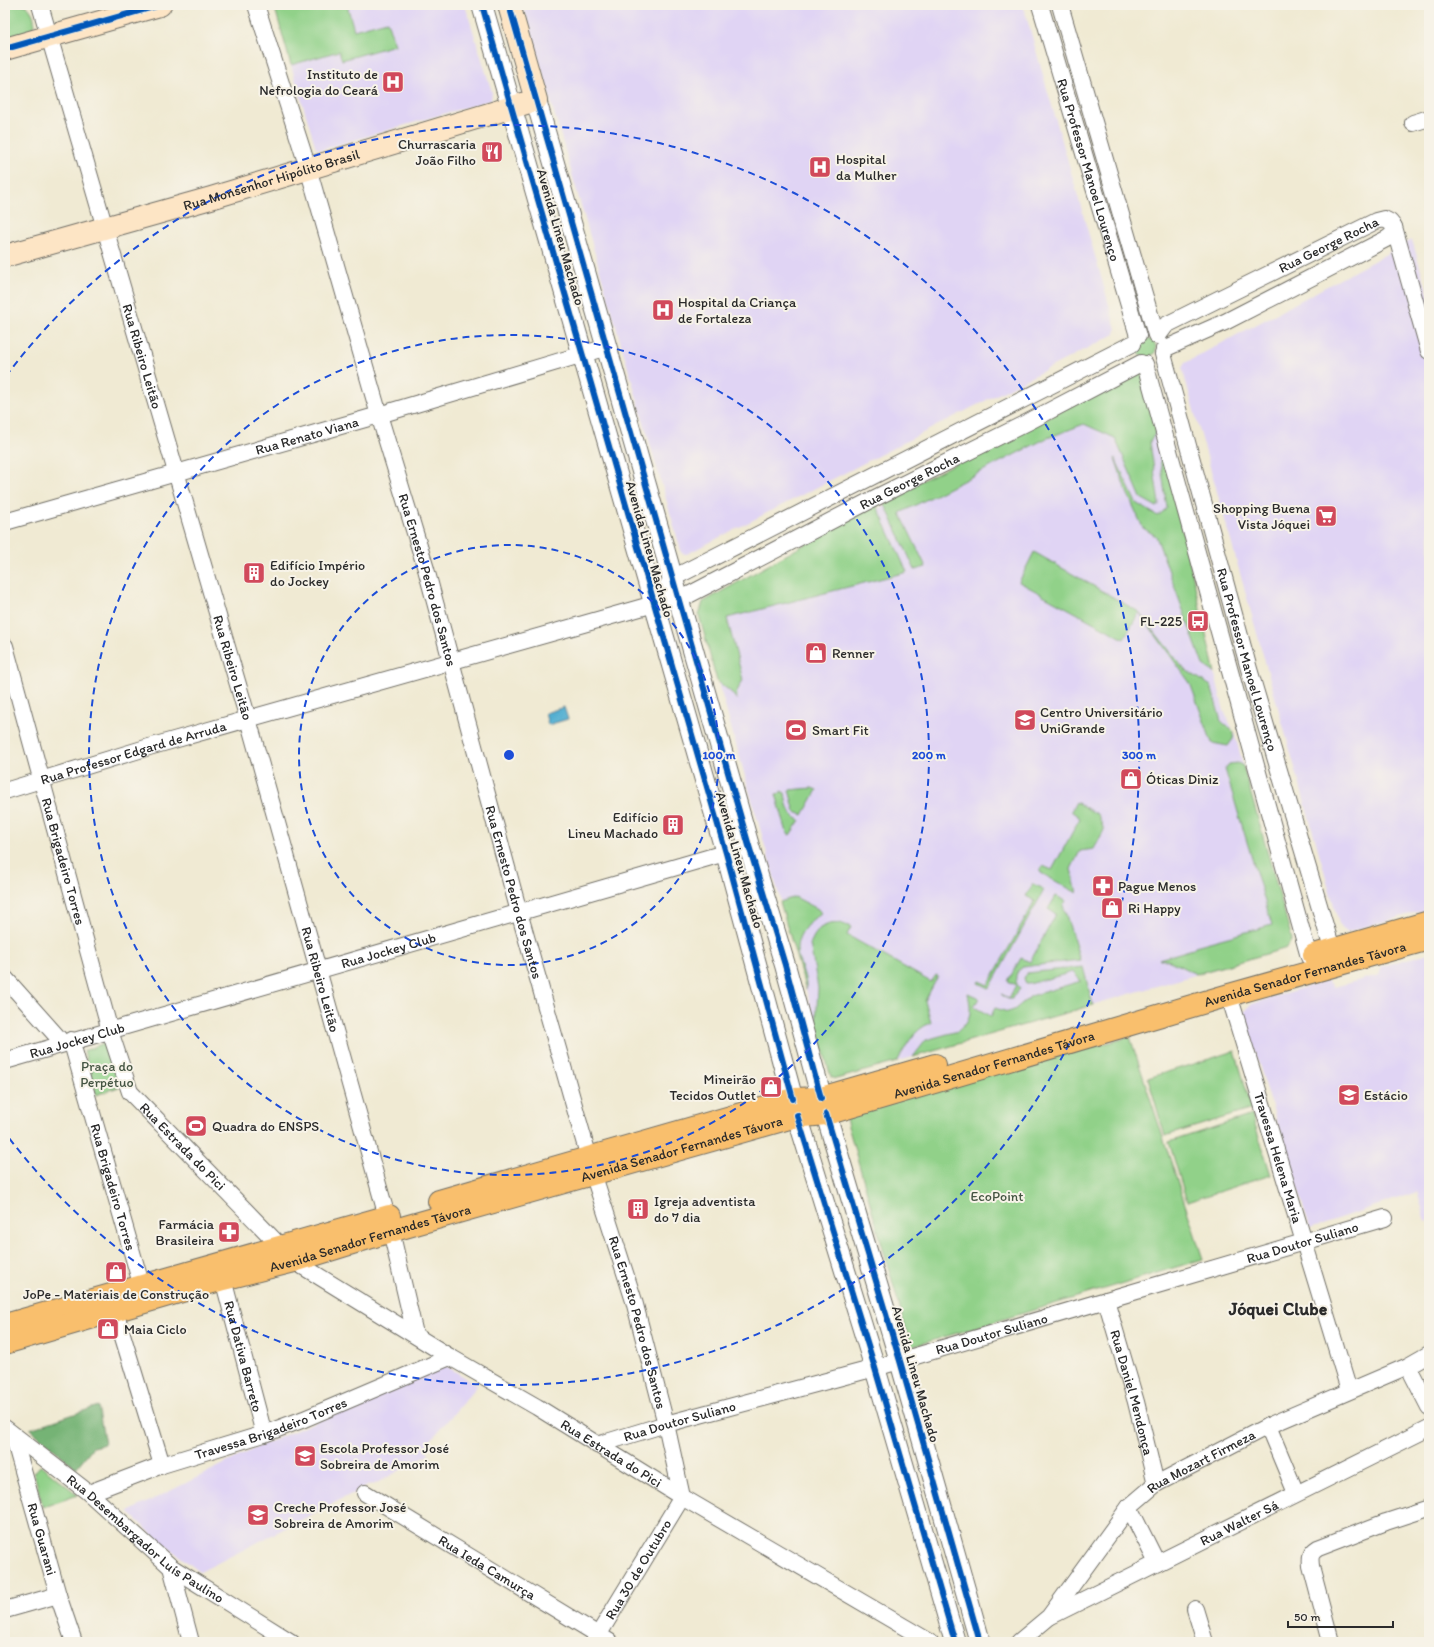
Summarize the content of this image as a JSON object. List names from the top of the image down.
{
  "streets": {
    "main road": ["Rua Monsenhor Hipólito Brasil", "Avenida Lineu Machado", "Avenida Senador Fernandes Távora"],
    "street": [
      "Rua Professor Manoel Lourenço",
      "Rua George Rocha",
      "Rua Ribeiro Leitão",
      "Rua Renato Viana",
      "Rua Ernesto Pedro dos Santos",
      "Rua Professor Edgard de Arruda",
      "Rua Brigadeiro Torres",
      "Rua Jockey Club",
      "Rua Estrada do Pici",
      "Travessa Helena Maria",
      "Rua Doutor Suliano",
      "Rua Dativa Barreto",
      "Rua Daniel Mendonça",
      "Travessa Brigadeiro Torres",
      "Rua Mozart Firmeza",
      "Rua Walter Sá",
      "Rua Desembargador Luís Paulino",
      "Rua Guarani",
      "Rua Ieda Camurça",
      "Rua 30 de Outubro"
    ]
  },
  "crossings": [
    ["Rua Professor Manoel Lourenço", "Rua George Rocha"],
    ["Rua Professor Manoel Lourenço", "Avenida Senador Fernandes Távora"],
    ["Rua Monsenhor Hipólito Brasil", "Avenida Lineu Machado"],
    ["Rua Monsenhor Hipólito Brasil", "Rua Ribeiro Leitão"],
    ["Rua Monsenhor Hipólito Brasil", "Rua Ernesto Pedro dos Santos"],
    ["Avenida Lineu Machado", "Rua George Rocha"],
    ["Avenida Lineu Machado", "Rua Renato Viana"],
    ["Avenida Lineu Machado", "Rua Professor Edgard de Arruda"],
    ["Avenida Lineu Machado", "Rua Jockey Club"],
    ["Avenida Lineu Machado", "Avenida Senador Fernandes Távora"],
    ["Avenida Lineu Machado", "Rua Doutor Suliano"],
    ["Rua George Rocha", "Rua Professor Edgard de Arruda"],
    ["Rua Ribeiro Leitão", "Rua Renato Viana"],
    ["Rua Ribeiro Leitão", "Rua Professor Edgard de Arruda"],
    ["Rua Ribeiro Leitão", "Rua Jockey Club"],
    ["Rua Ribeiro Leitão", "Avenida Senador Fernandes Távora"],
    ["Rua Ribeiro Leitão", "Rua Estrada do Pici"],
    ["Rua Renato Viana", "Rua Ernesto Pedro dos Santos"],
    ["Rua Ernesto Pedro dos Santos", "Rua Professor Edgard de Arruda"],
    ["Rua Ernesto Pedro dos Santos", "Rua Jockey Club"],
    ["Rua Ernesto Pedro dos Santos", "Avenida Senador Fernandes Távora"],
    ["Rua Ernesto Pedro dos Santos", "Rua Estrada do Pici"],
    ["Rua Ernesto Pedro dos Santos", "Rua Doutor Suliano"],
    ["Rua Ernesto Pedro dos Santos", "Rua 30 de Outubro"],
    ["Rua Professor Edgard de Arruda", "Rua Brigadeiro Torres"],
    ["Rua Brigadeiro Torres", "Rua Jockey Club"],
    ["Rua Brigadeiro Torres", "Avenida Senador Fernandes Távora"],
    ["Rua Brigadeiro Torres", "Rua Estrada do Pici"],
    ["Rua Jockey Club", "Rua Estrada do Pici"],
    ["Avenida Senador Fernandes Távora", "Rua Estrada do Pici"],
    ["Avenida Senador Fernandes Távora", "Travessa Helena Maria"],
    ["Avenida Senador Fernandes Távora", "Rua Dativa Barreto"],
    ["Rua Estrada do Pici", "Rua Doutor Suliano"],
    ["Rua Estrada do Pici", "Travessa Brigadeiro Torres"],
    ["Rua Estrada do Pici", "Rua 30 de Outubro"],
    ["Travessa Helena Maria", "Rua Doutor Suliano"],
    ["Travessa Helena Maria", "Rua Mozart Firmeza"],
    ["Rua Doutor Suliano", "Rua Daniel Mendonça"],
    ["Rua Dativa Barreto", "Travessa Brigadeiro Torres"],
    ["Rua Daniel Mendonça", "Rua Mozart Firmeza"],
    ["Travessa Brigadeiro Torres", "Rua Desembargador Luís Paulino"],
    ["Rua Mozart Firmeza", "Rua Walter Sá"],
    ["Rua Desembargador Luís Paulino", "Rua Guarani"],
    ["Rua Ieda Camurça", "Rua 30 de Outubro"]
  ],
  "districts": ["Jóquei Clube"],
  "parks": ["Praça do Perpétuo", "EcoPoint"],
  "places": {
    "hospital": ["Instituto de Nefrologia do Ceará", "Hospital da Mulher", "Hospital da Criança de Fortaleza"],
    "restaurant": ["Churrascaria João Filho"],
    "supermarket": ["Shopping Buena Vista Jóquei"],
    "building": ["Edifício Império do Jockey", "Edifício Lineu Machado", "Igreja adventista do 7 dia"],
    "bus stop": ["FL-225"],
    "shop": [
      "Renner",
      "Óticas Diniz",
      "Ri Happy",
      "Mineirão Tecidos Outlet",
      "JoPe - Materiais de Construção",
      "Maia Ciclo"
    ],
    "school or university": [
      "Centro Universitário UniGrande",
      "Estácio",
      "Escola Professor José Sobreira de Amorim",
      "Creche Professor José Sobreira de Amorim"
    ],
    "sports": ["Smart Fit", "Quadra do ENSPS"],
    "pharmacy": ["Pague Menos", "Farmácia Brasileira"]
  },
  "scale_bar": "50 m",
  "rings": ["100 m", "200 m", "300 m"]
}
